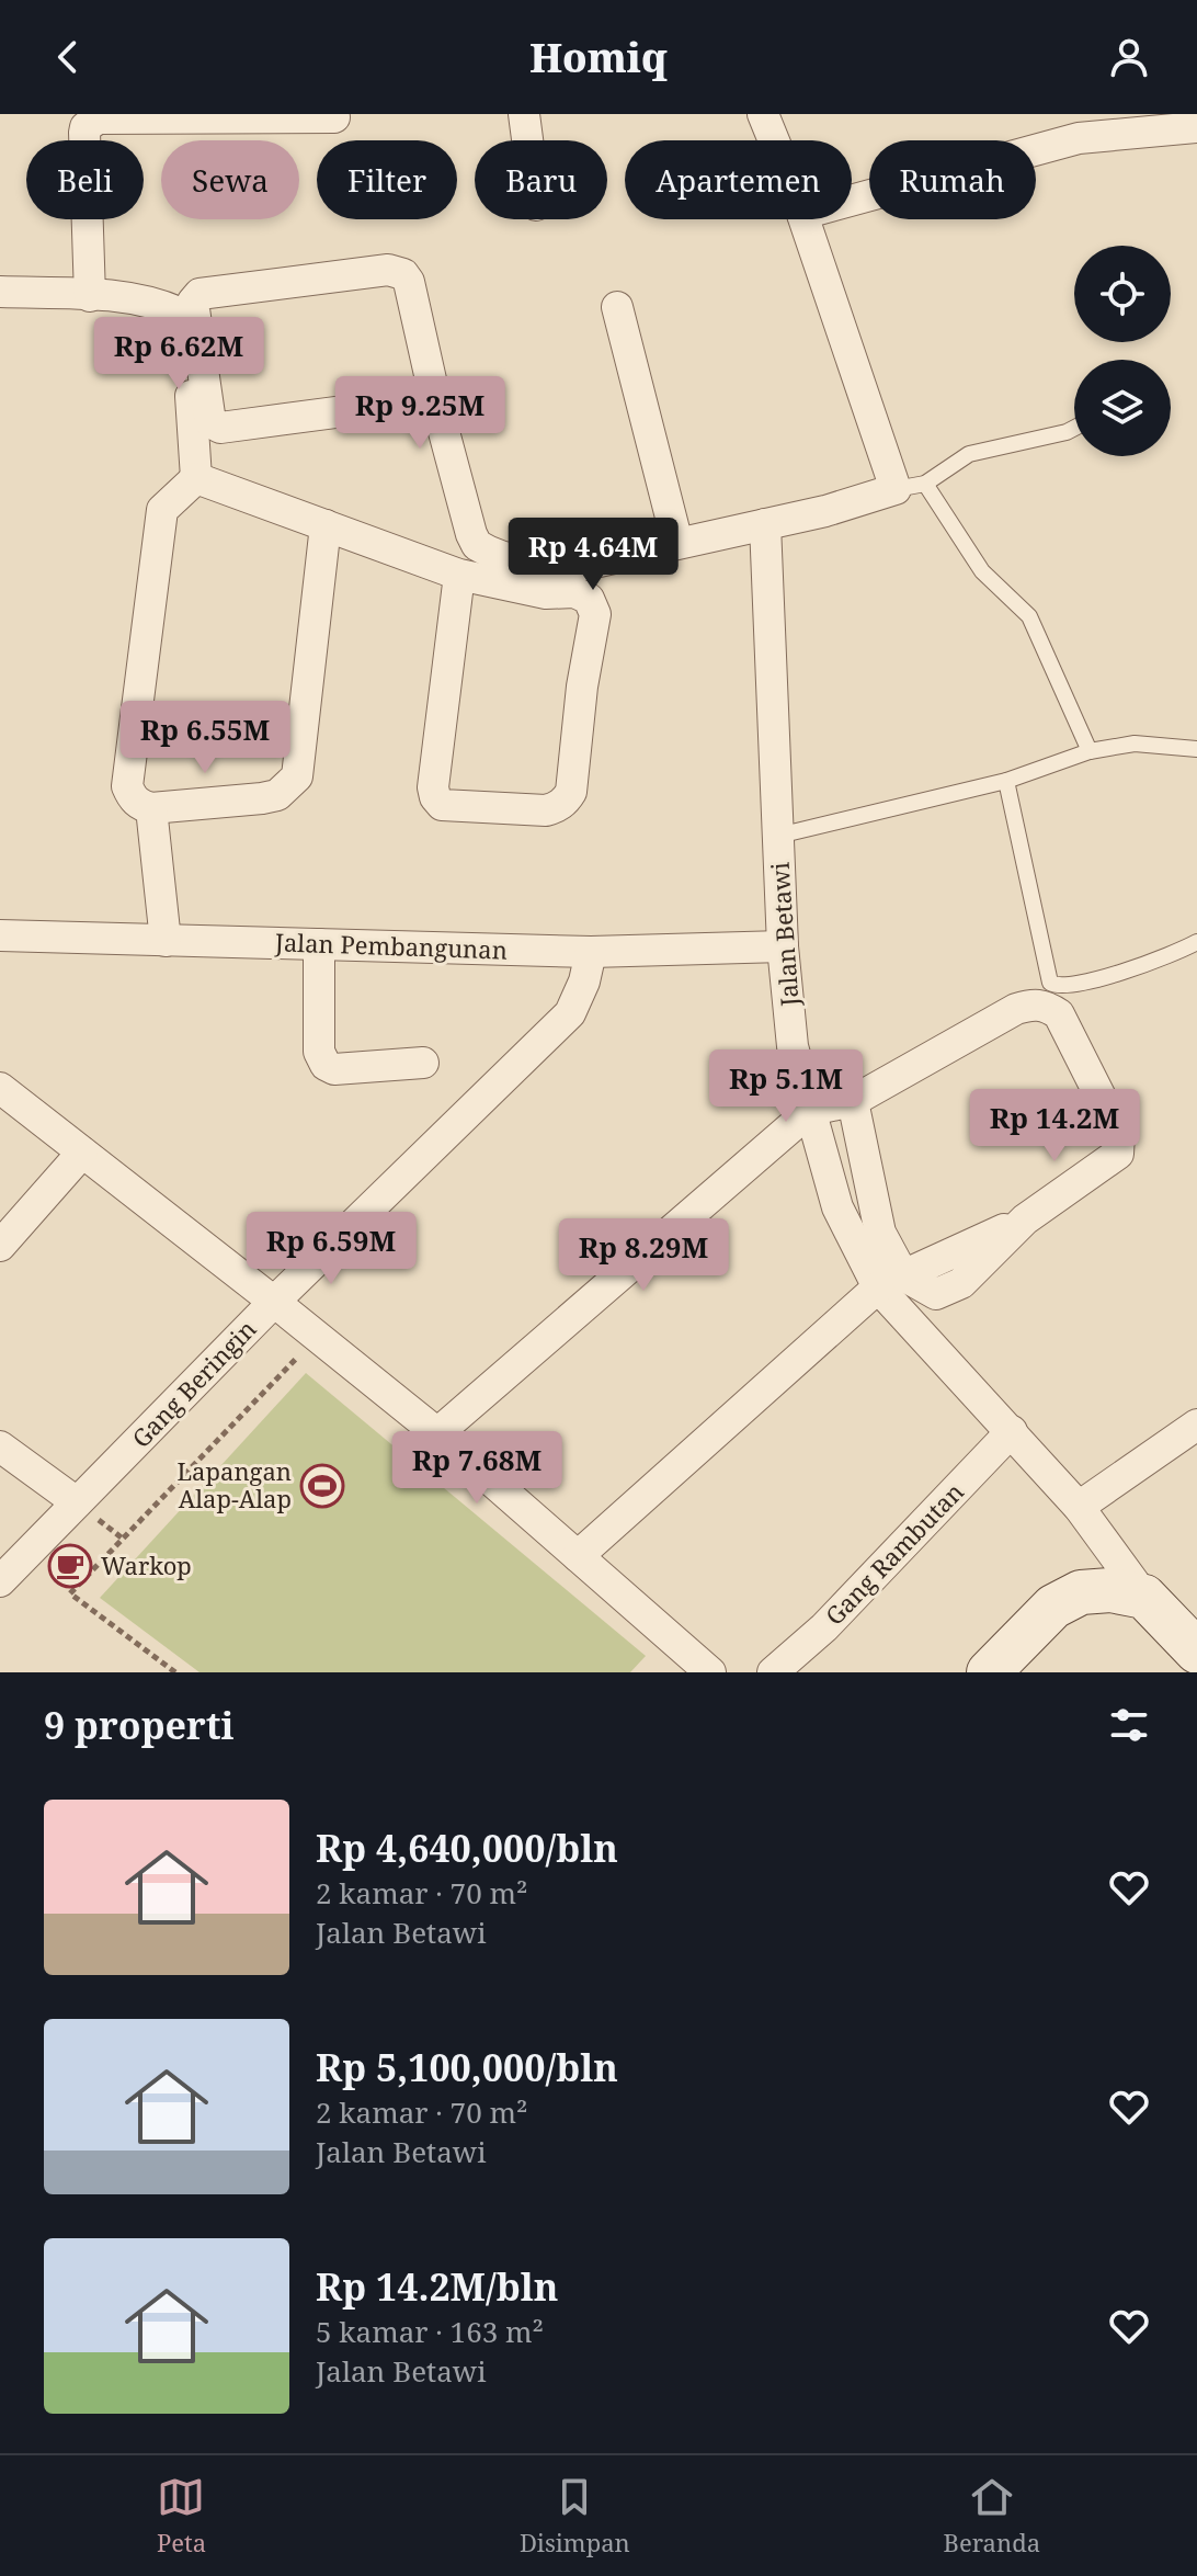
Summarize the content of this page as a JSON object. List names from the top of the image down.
{
  "streets": {
    "street": [
      "Jalan Betawi",
      "Jalan Pembangunan",
      "Gang Beringin",
      "Gang Rambutan"
    ]
  },
  "crossings": [
    ["Jalan Betawi", "Jalan Pembangunan"],
    ["Jalan Betawi", "Gang Rambutan"],
    ["Jalan Pembangunan", "Gang Beringin"]
  ],
  "places": {
    "sports": ["Lapangan Alap-Alap"],
    "cafe": ["Warkop"]
  },
  "page": {
    "header": "Homiq",
    "chip": [
      "Beli",
      "Sewa",
      "Filter",
      "Baru",
      "Apartemen",
      "Rumah"
    ],
    "price": [
      "Rp 6.62M",
      "Rp 9.25M",
      "Rp 4.64M",
      "Rp 6.55M",
      "Rp 5.1M",
      "Rp 14.2M",
      "Rp 6.59M",
      "Rp 8.29M",
      "Rp 7.68M"
    ],
    "heading": "9 properti",
    "list": [
      {
        "name": "Rp 4,640,000/bln",
        "note": "2 kamar · 70 m² · Jalan Betawi"
      },
      {
        "name": "Rp 5,100,000/bln",
        "note": "2 kamar · 70 m² · Jalan Betawi"
      },
      {
        "name": "Rp 14.2M/bln",
        "note": "5 kamar · 163 m² · Jalan Betawi"
      }
    ],
    "tabs": ["Peta", "Disimpan", "Beranda"]
  }
}
